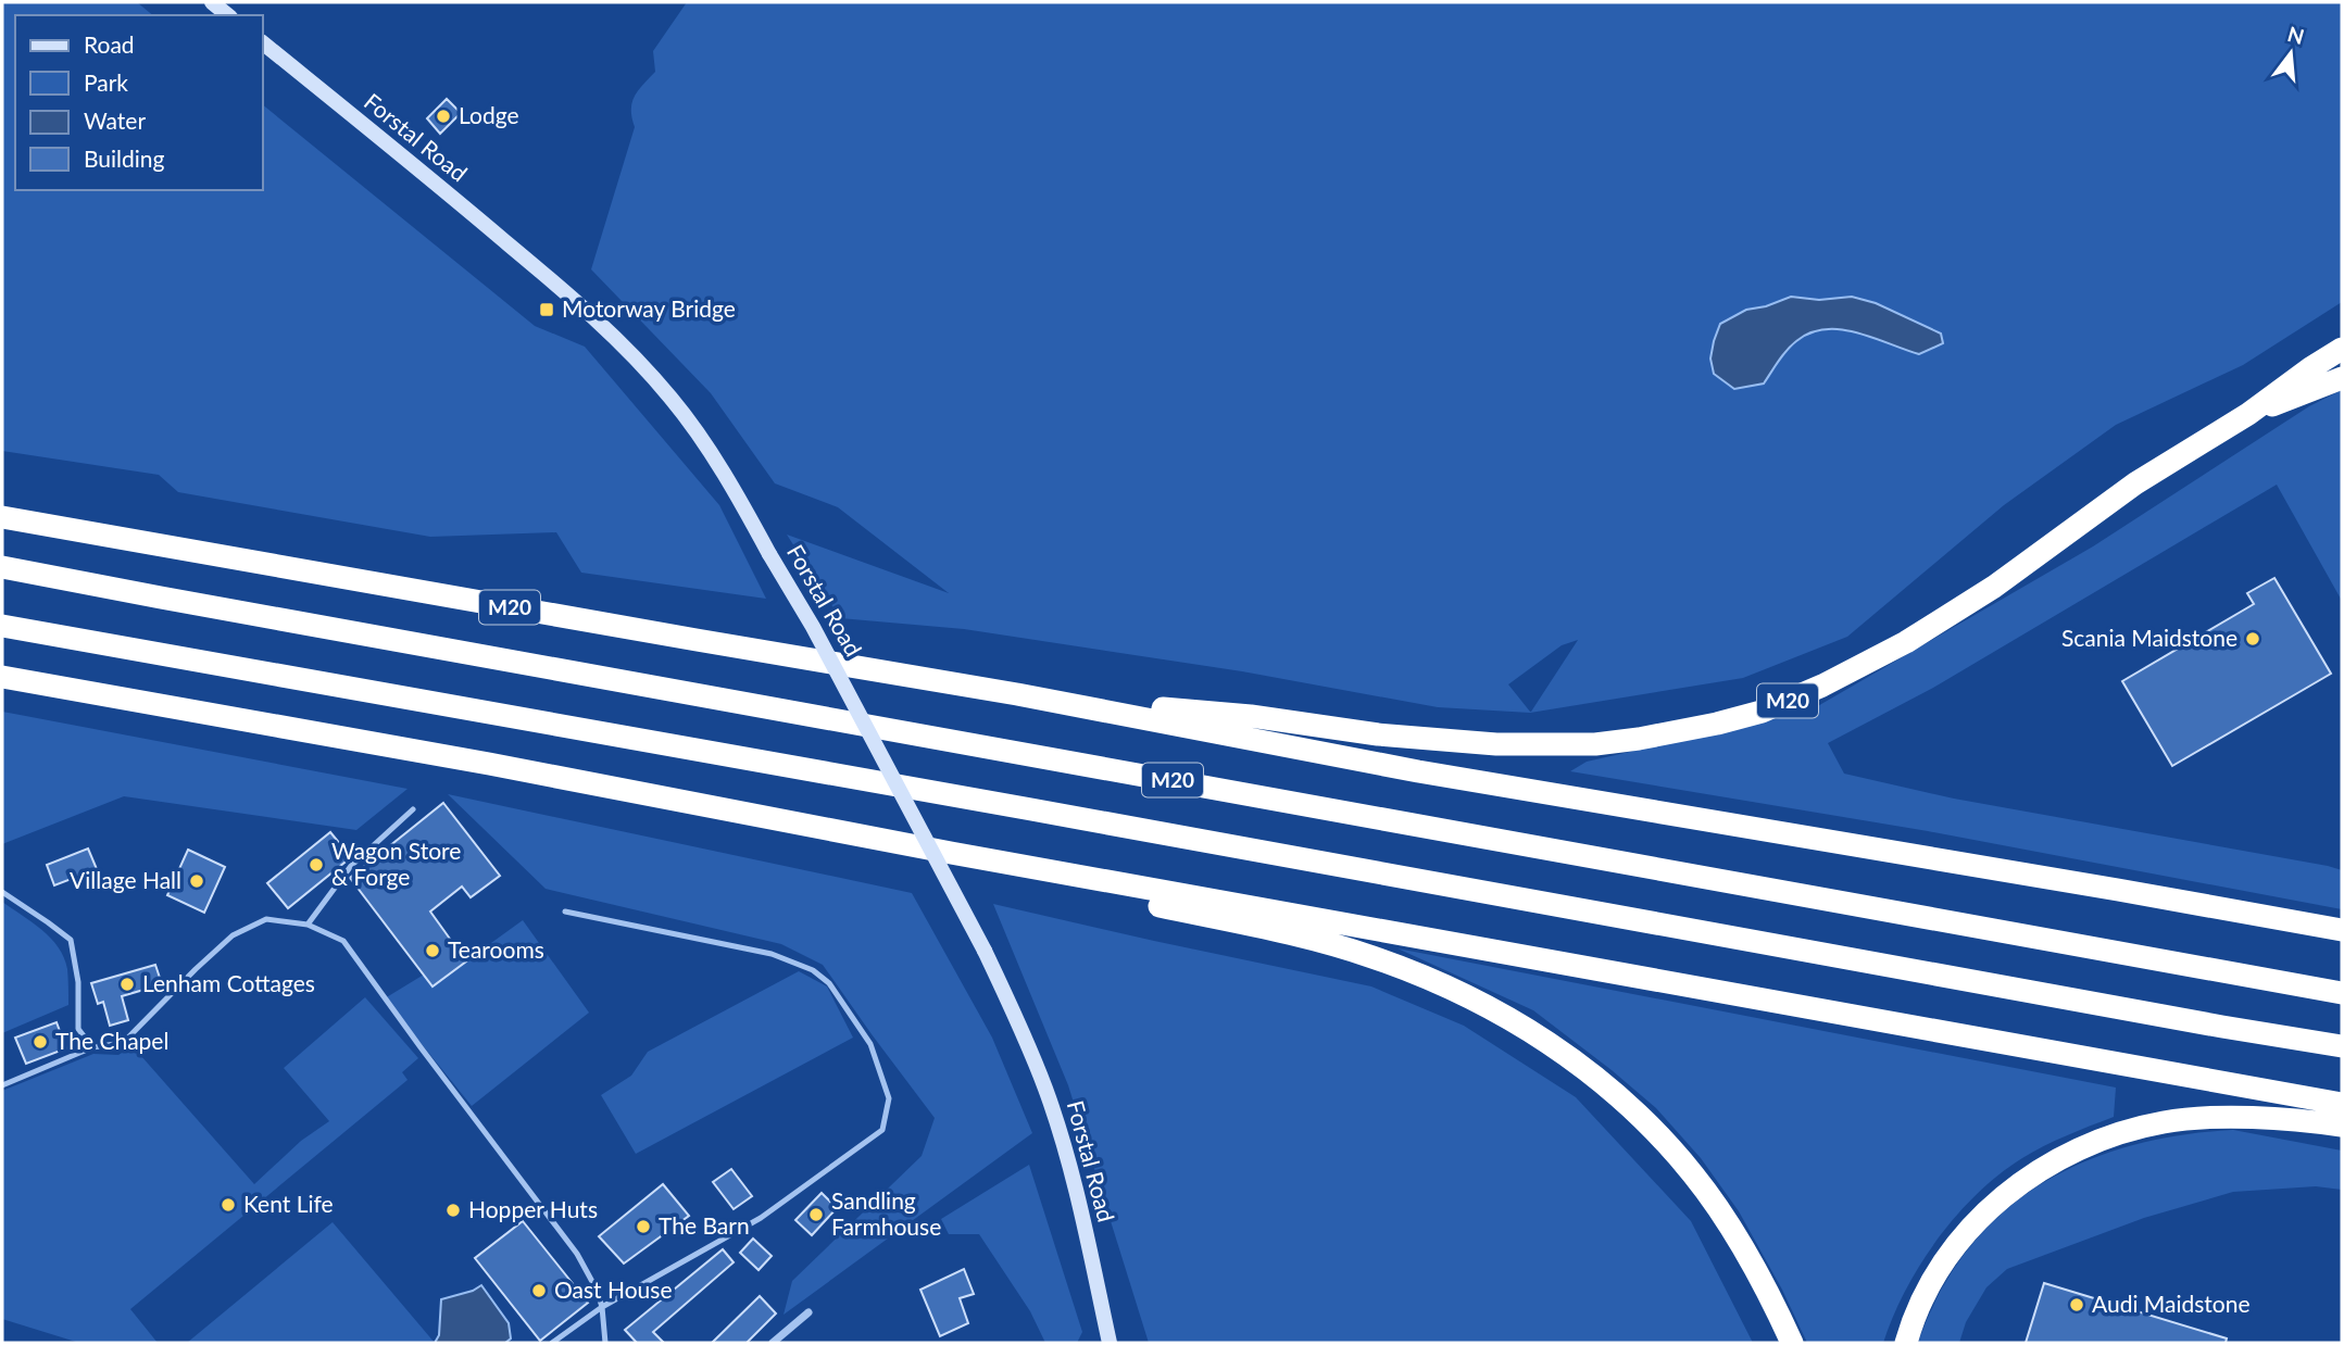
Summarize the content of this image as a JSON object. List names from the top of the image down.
{
  "streets": {
    "highway": ["M20"],
    "street": ["Forstal Road"]
  },
  "places": {
    "other": [
      "Lodge",
      "Scania Maidstone",
      "Wagon Store & Forge",
      "Village Hall",
      "Tearooms",
      "Lenham Cottages",
      "The Chapel",
      "Kent Life",
      "Hopper Huts",
      "Sandling Farmhouse",
      "The Barn",
      "Oast House",
      "Audi Maidstone"
    ],
    "transit": ["Motorway Bridge"]
  },
  "legend": [
    "Road",
    "Park",
    "Water",
    "Building"
  ],
  "north": "top"
}
